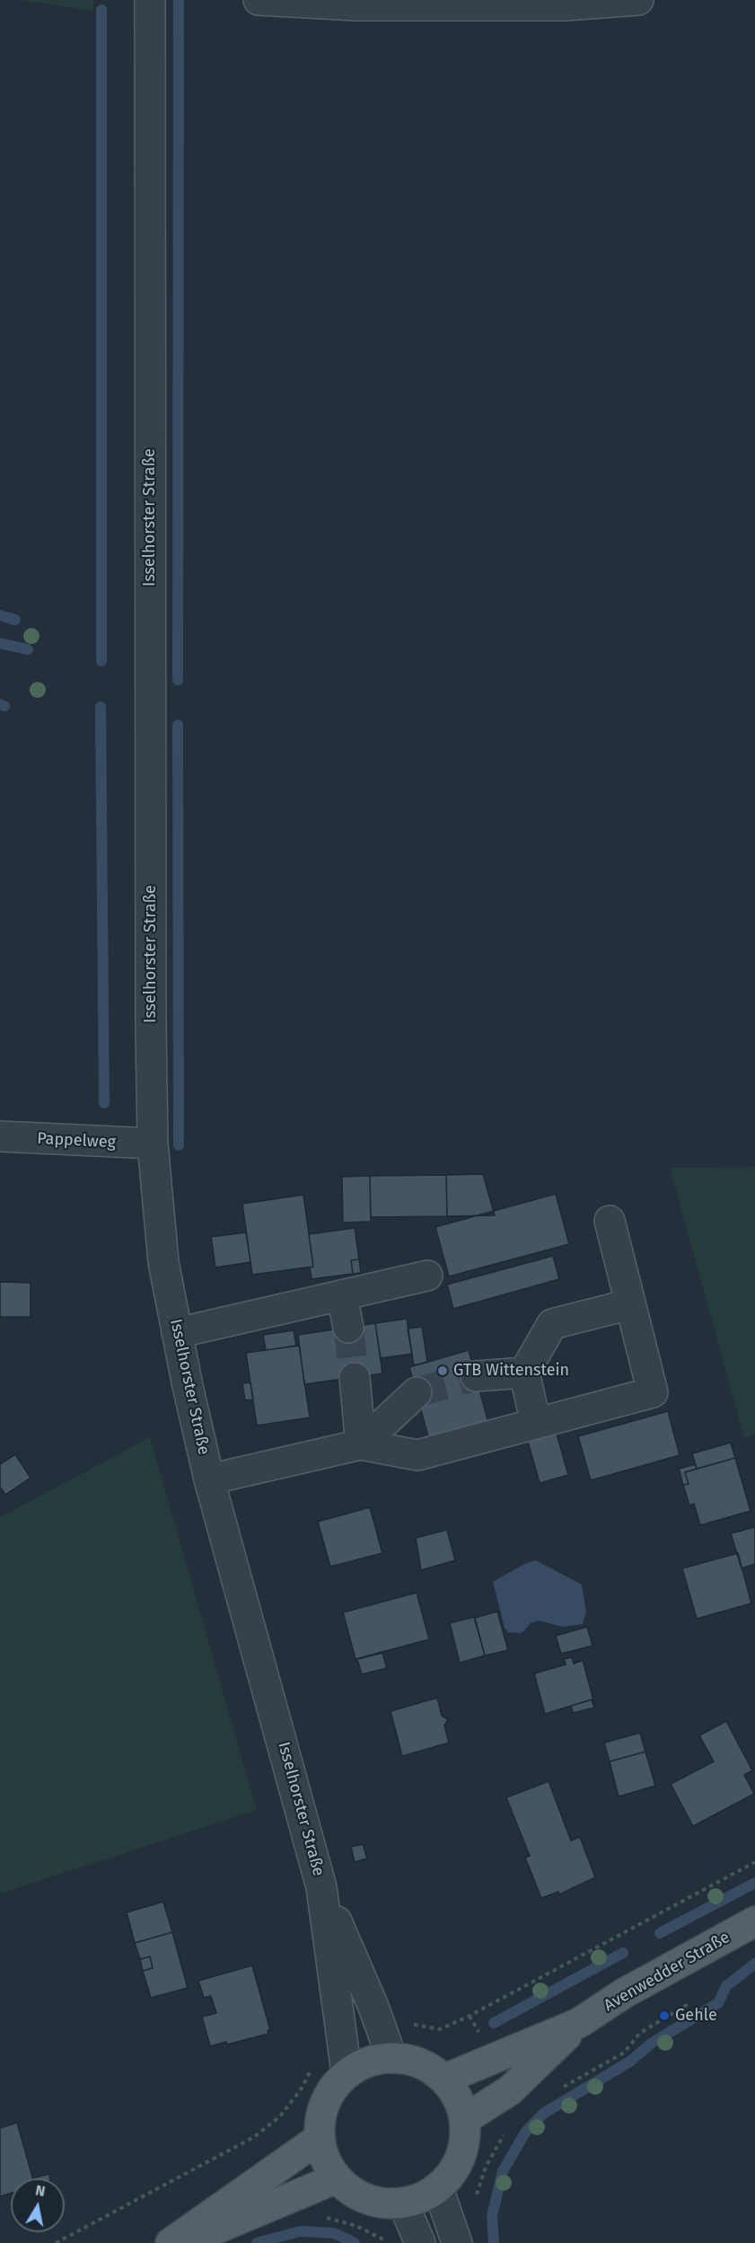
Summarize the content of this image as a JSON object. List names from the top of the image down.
{
  "streets": {
    "main road": ["Avenwedder Straße"],
    "street": ["Isselhorster Straße", "Pappelweg"]
  },
  "crossings": [
    ["Isselhorster Straße", "Pappelweg"],
    ["Isselhorster Straße", "Avenwedder Straße"]
  ],
  "places": ["GTB Wittenstein", "Gehle"],
  "north": "top"
}
